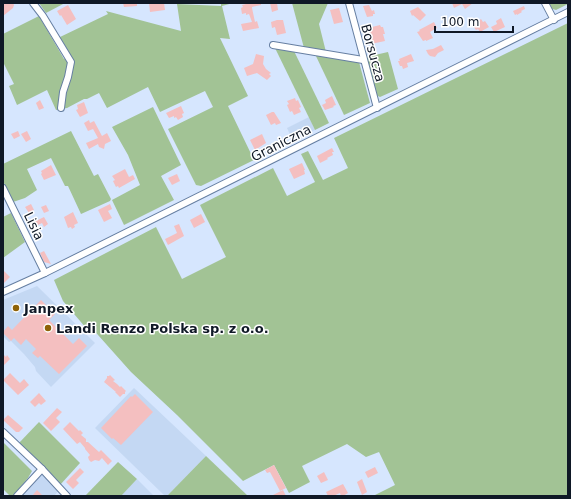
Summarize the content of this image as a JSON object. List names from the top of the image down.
{
  "streets": {
    "street": ["Borsucza", "Graniczna", "Lisia"]
  },
  "crossings": [
    ["Borsucza", "Graniczna"],
    ["Graniczna", "Lisia"]
  ],
  "places": ["Janpex", "Landi Renzo Polska sp. z o.o."],
  "scale_bar": "100 m"
}
